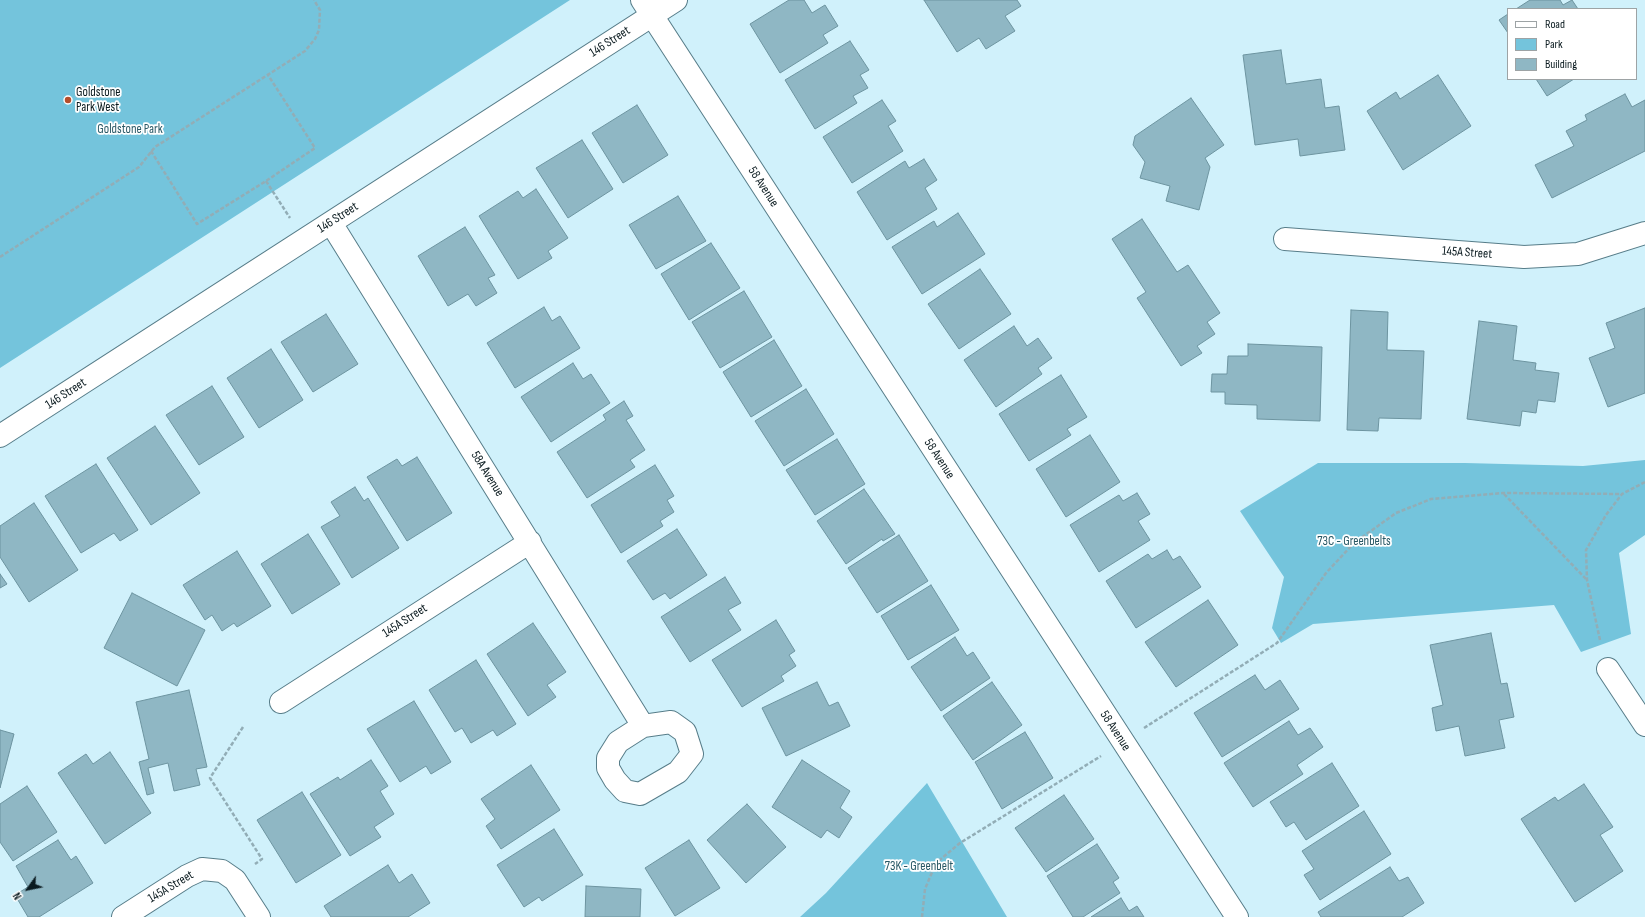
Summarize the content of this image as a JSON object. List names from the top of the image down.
{
  "streets": {
    "street": [
      "146 Street",
      "58 Avenue",
      "145A Street",
      "58A Avenue"
    ]
  },
  "crossings": [
    ["146 Street", "58 Avenue"],
    ["146 Street", "58A Avenue"],
    ["145A Street", "58A Avenue"]
  ],
  "parks": ["Goldstone Park", "73C - Greenbelts", "73K - Greenbelt"],
  "places": ["Goldstone Park West"],
  "legend": ["Road", "Park", "Building"],
  "north": "bottom left"
}
